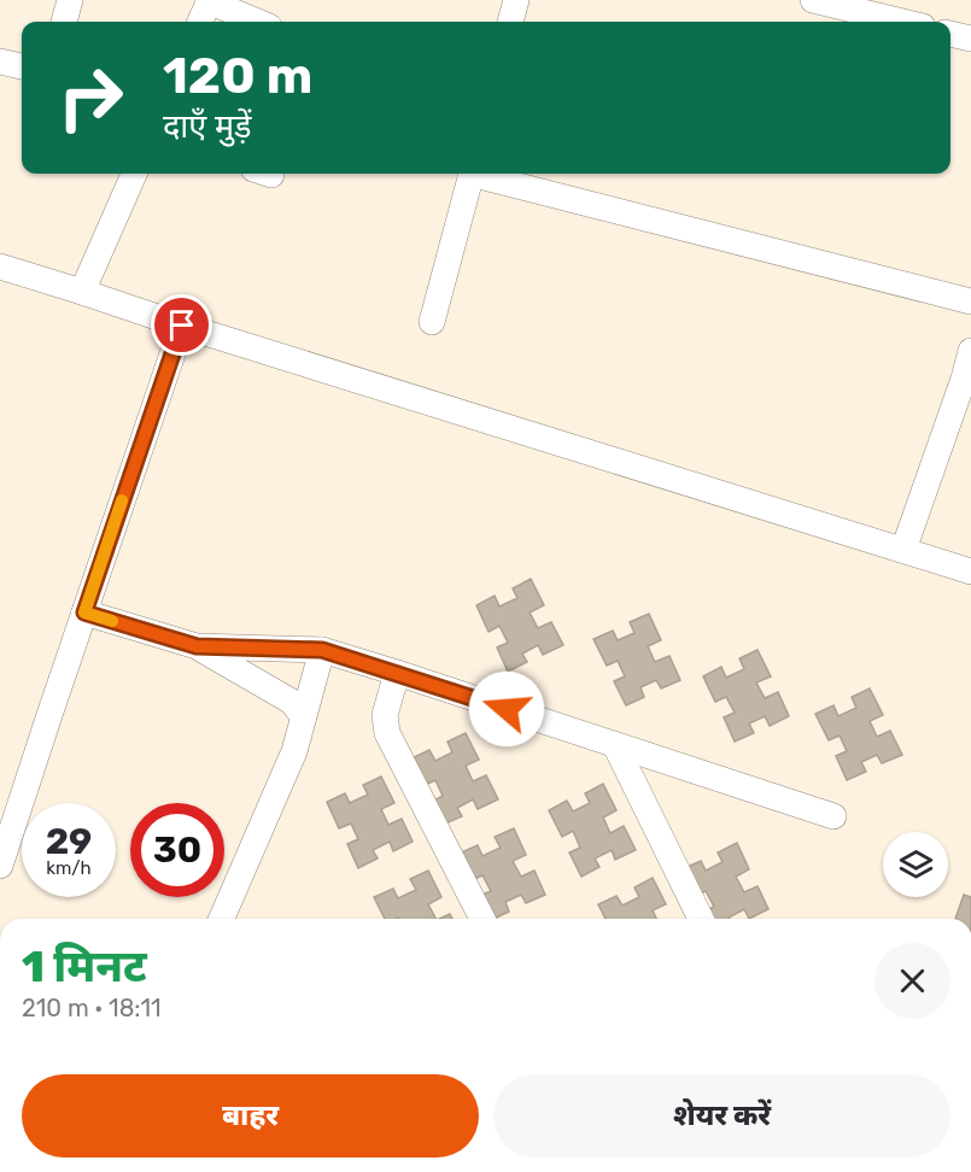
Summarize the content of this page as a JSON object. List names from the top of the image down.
{
  "page": {
    "turn": ["120 m", "दाएँ मुड़ें"],
    "speed": "29 km/h",
    "limit": "30",
    "heading": ["1 मिनट", "210 m · 18:11"],
    "buttons": ["बाहर", "शेयर करें"]
  }
}
